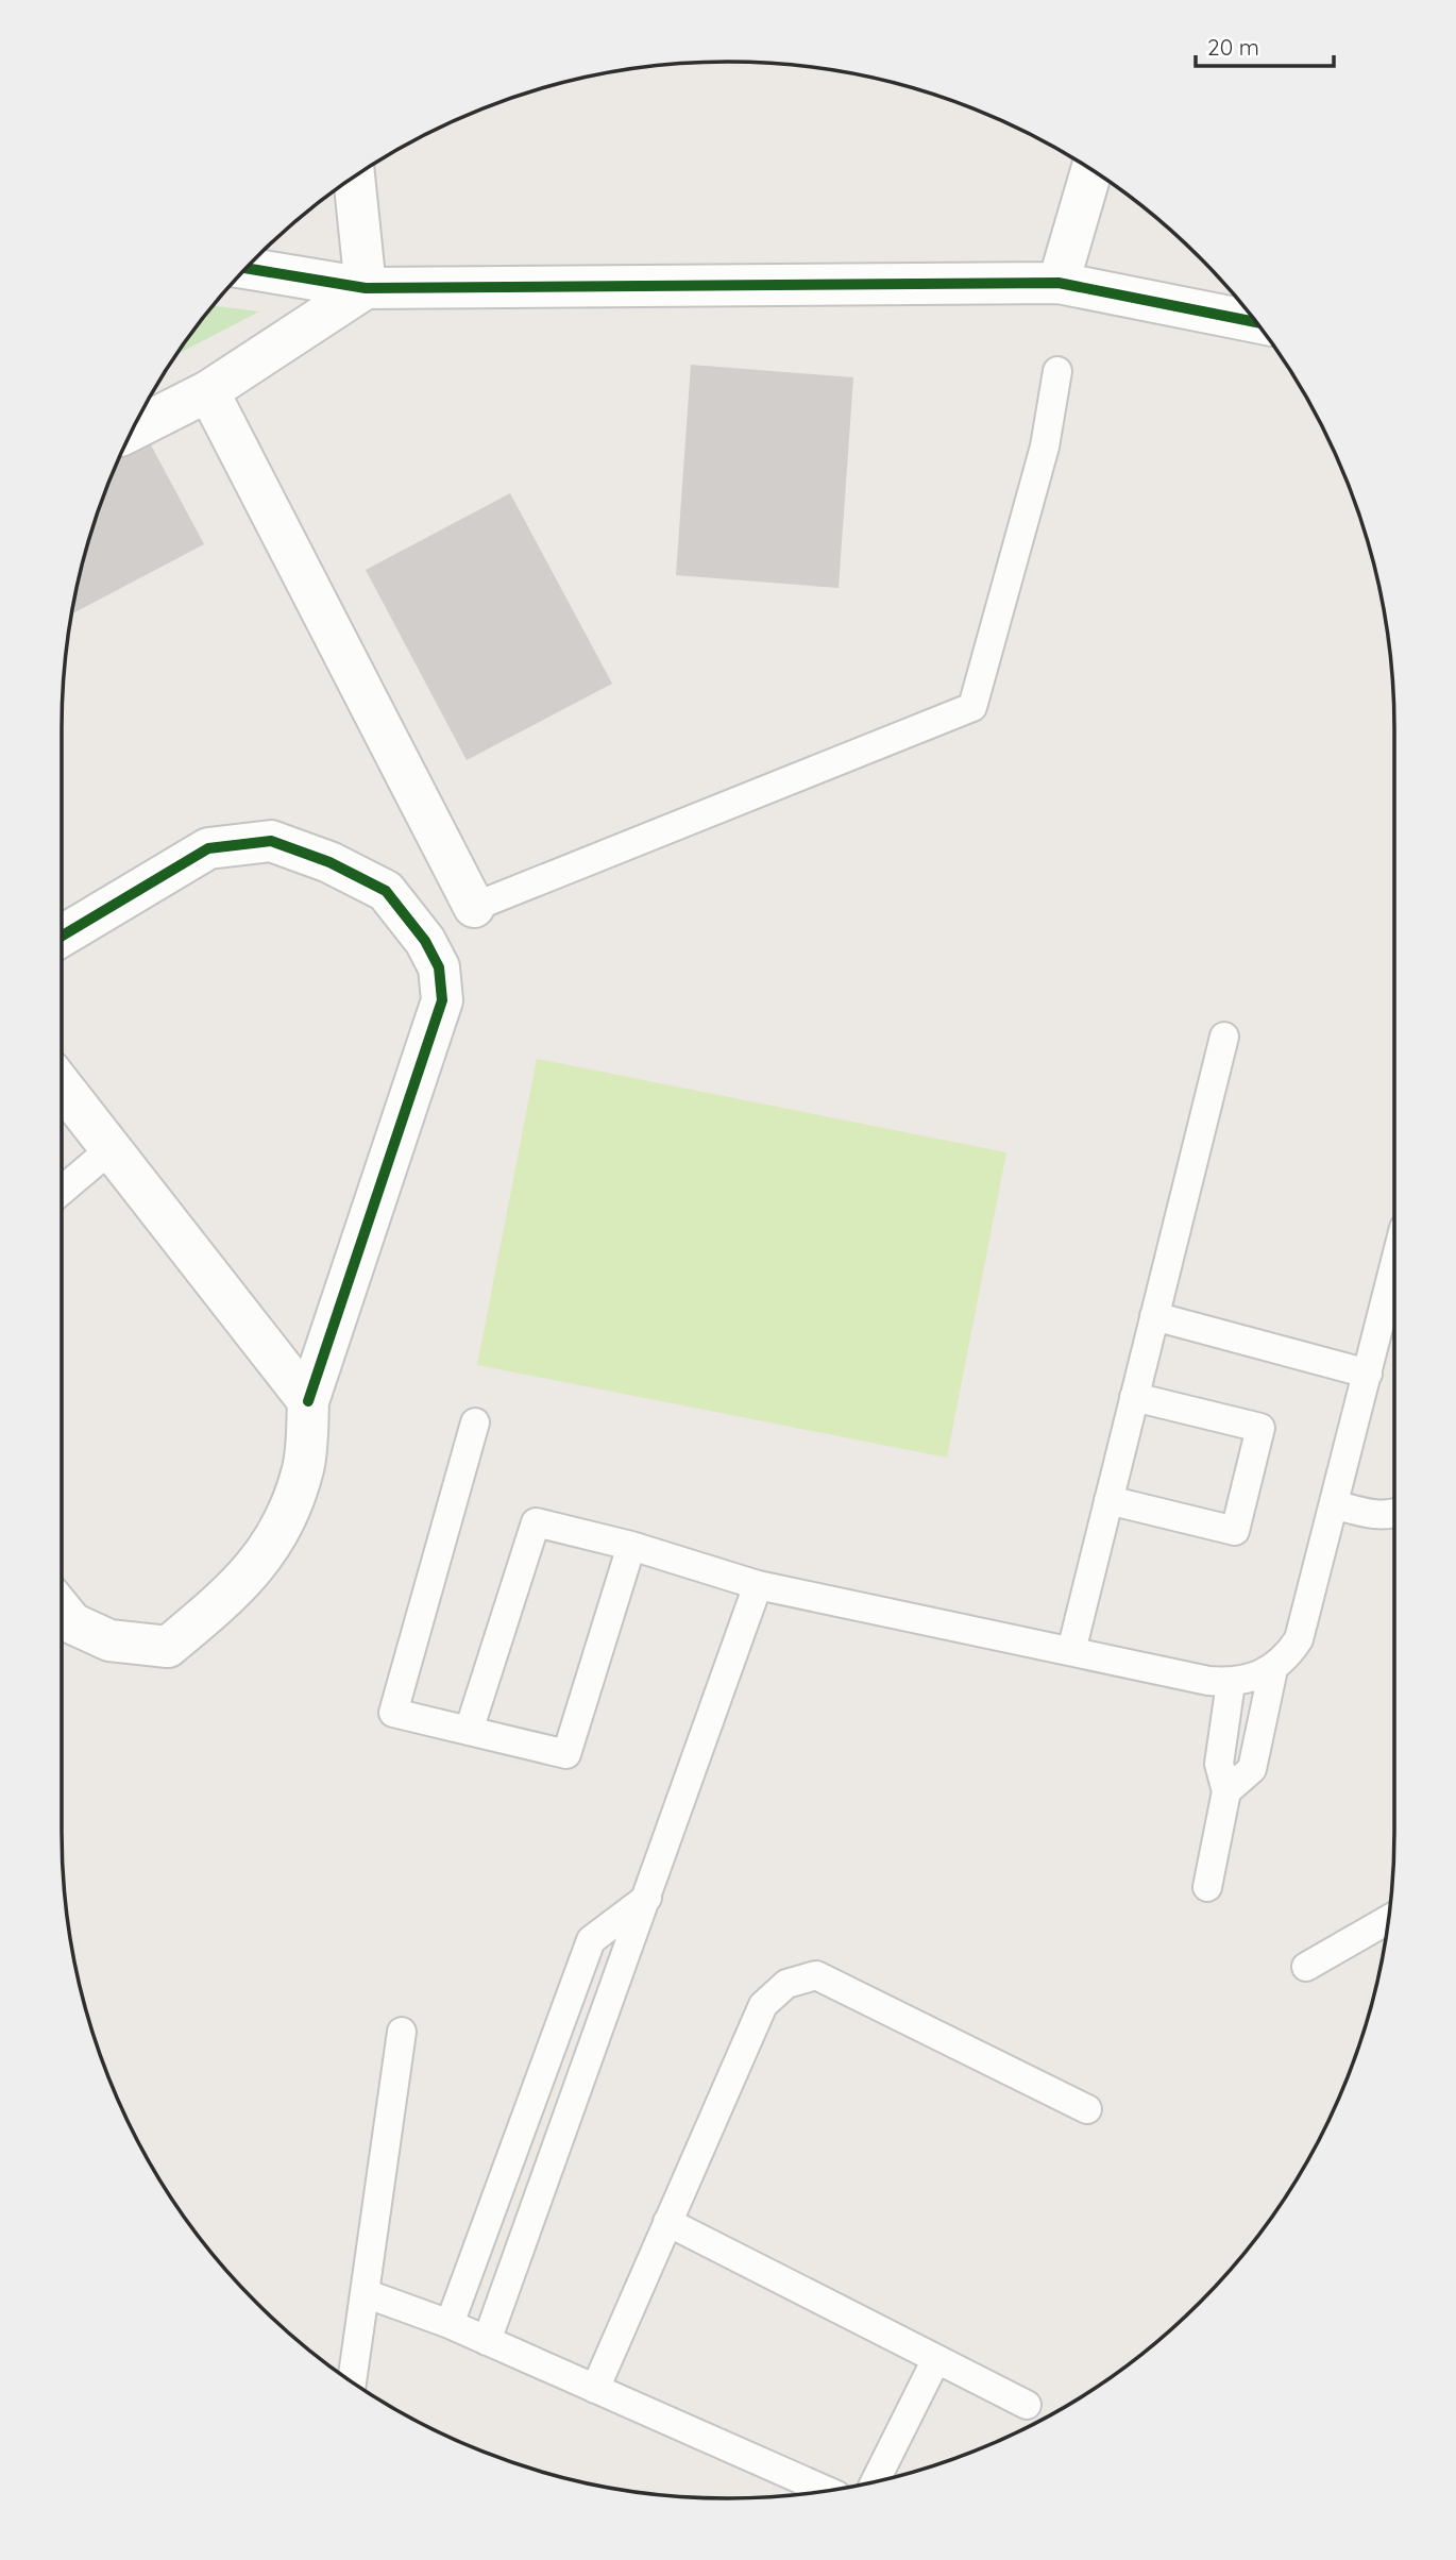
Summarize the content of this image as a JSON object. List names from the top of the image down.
{
  "scale_bar": "20 m"
}
